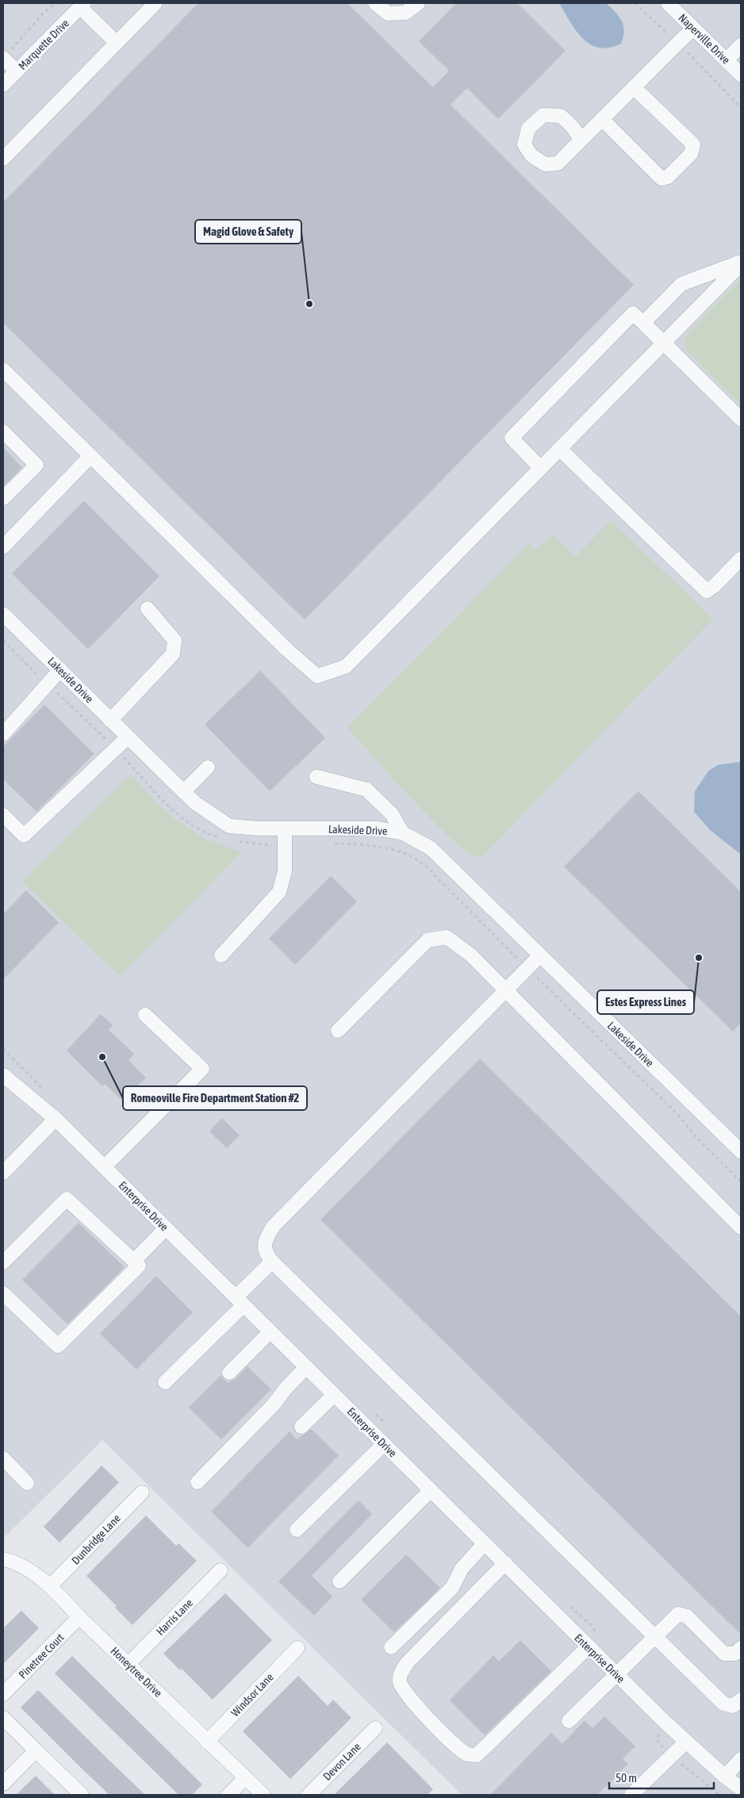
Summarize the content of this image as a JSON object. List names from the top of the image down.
{
  "streets": {
    "street": [
      "Naperville Drive",
      "Marquette Drive",
      "Lakeside Drive",
      "Enterprise Drive",
      "Dunbridge Lane",
      "Harris Lane",
      "Pinetree Court",
      "Honeytree Drive",
      "Windsor Lane",
      "Devon Lane"
    ]
  },
  "crossings": [
    ["Dunbridge Lane", "Honeytree Drive"],
    ["Harris Lane", "Honeytree Drive"],
    ["Pinetree Court", "Honeytree Drive"],
    ["Honeytree Drive", "Windsor Lane"]
  ],
  "places": ["Magid Glove & Safety", "Estes Express Lines", "Romeoville Fire Department Station #2"],
  "scale_bar": "50 m"
}
